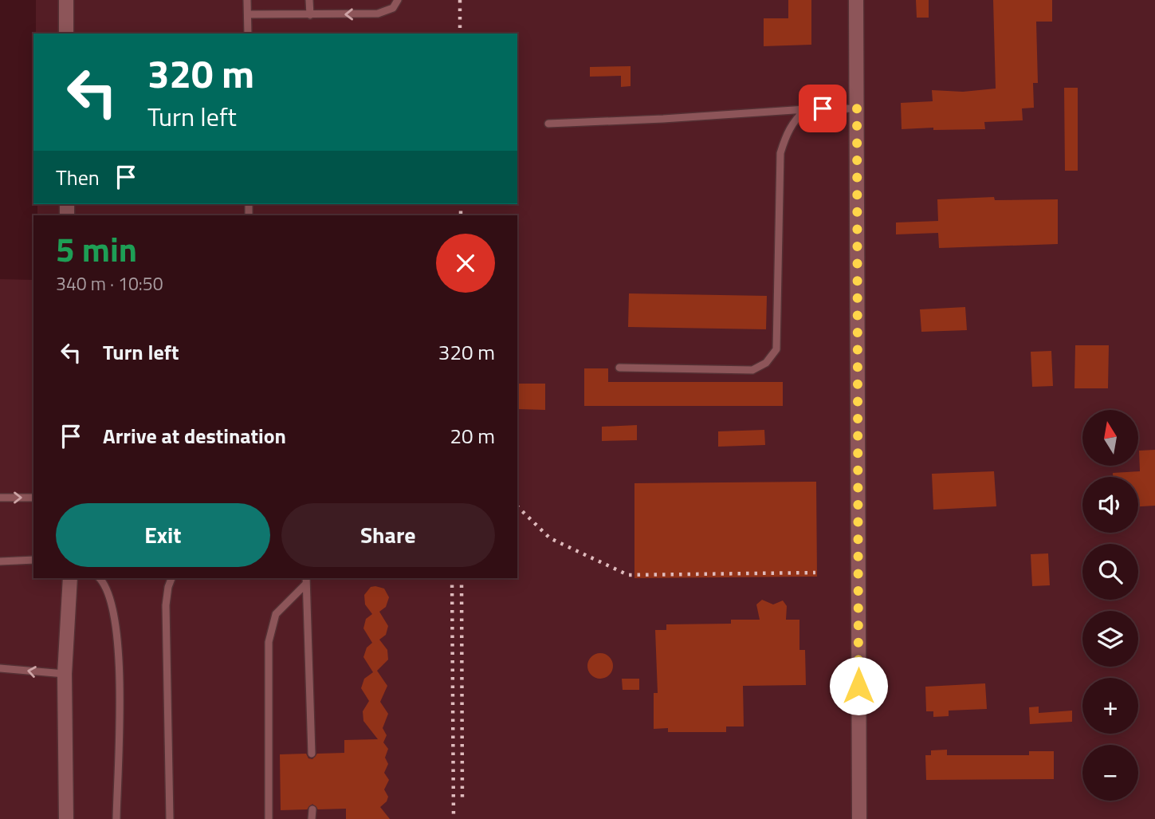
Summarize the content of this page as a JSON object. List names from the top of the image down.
{
  "north": "top",
  "page": {
    "turn": ["320 m", "Turn left"],
    "then": "Then",
    "heading": ["5 min", "340 m · 10:50"],
    "list": [
      {
        "name": "Turn left",
        "value": "320 m"
      },
      {
        "name": "Arrive at destination",
        "value": "20 m"
      }
    ],
    "map_buttons": ["+", "−"],
    "buttons": ["Exit", "Share"]
  }
}
